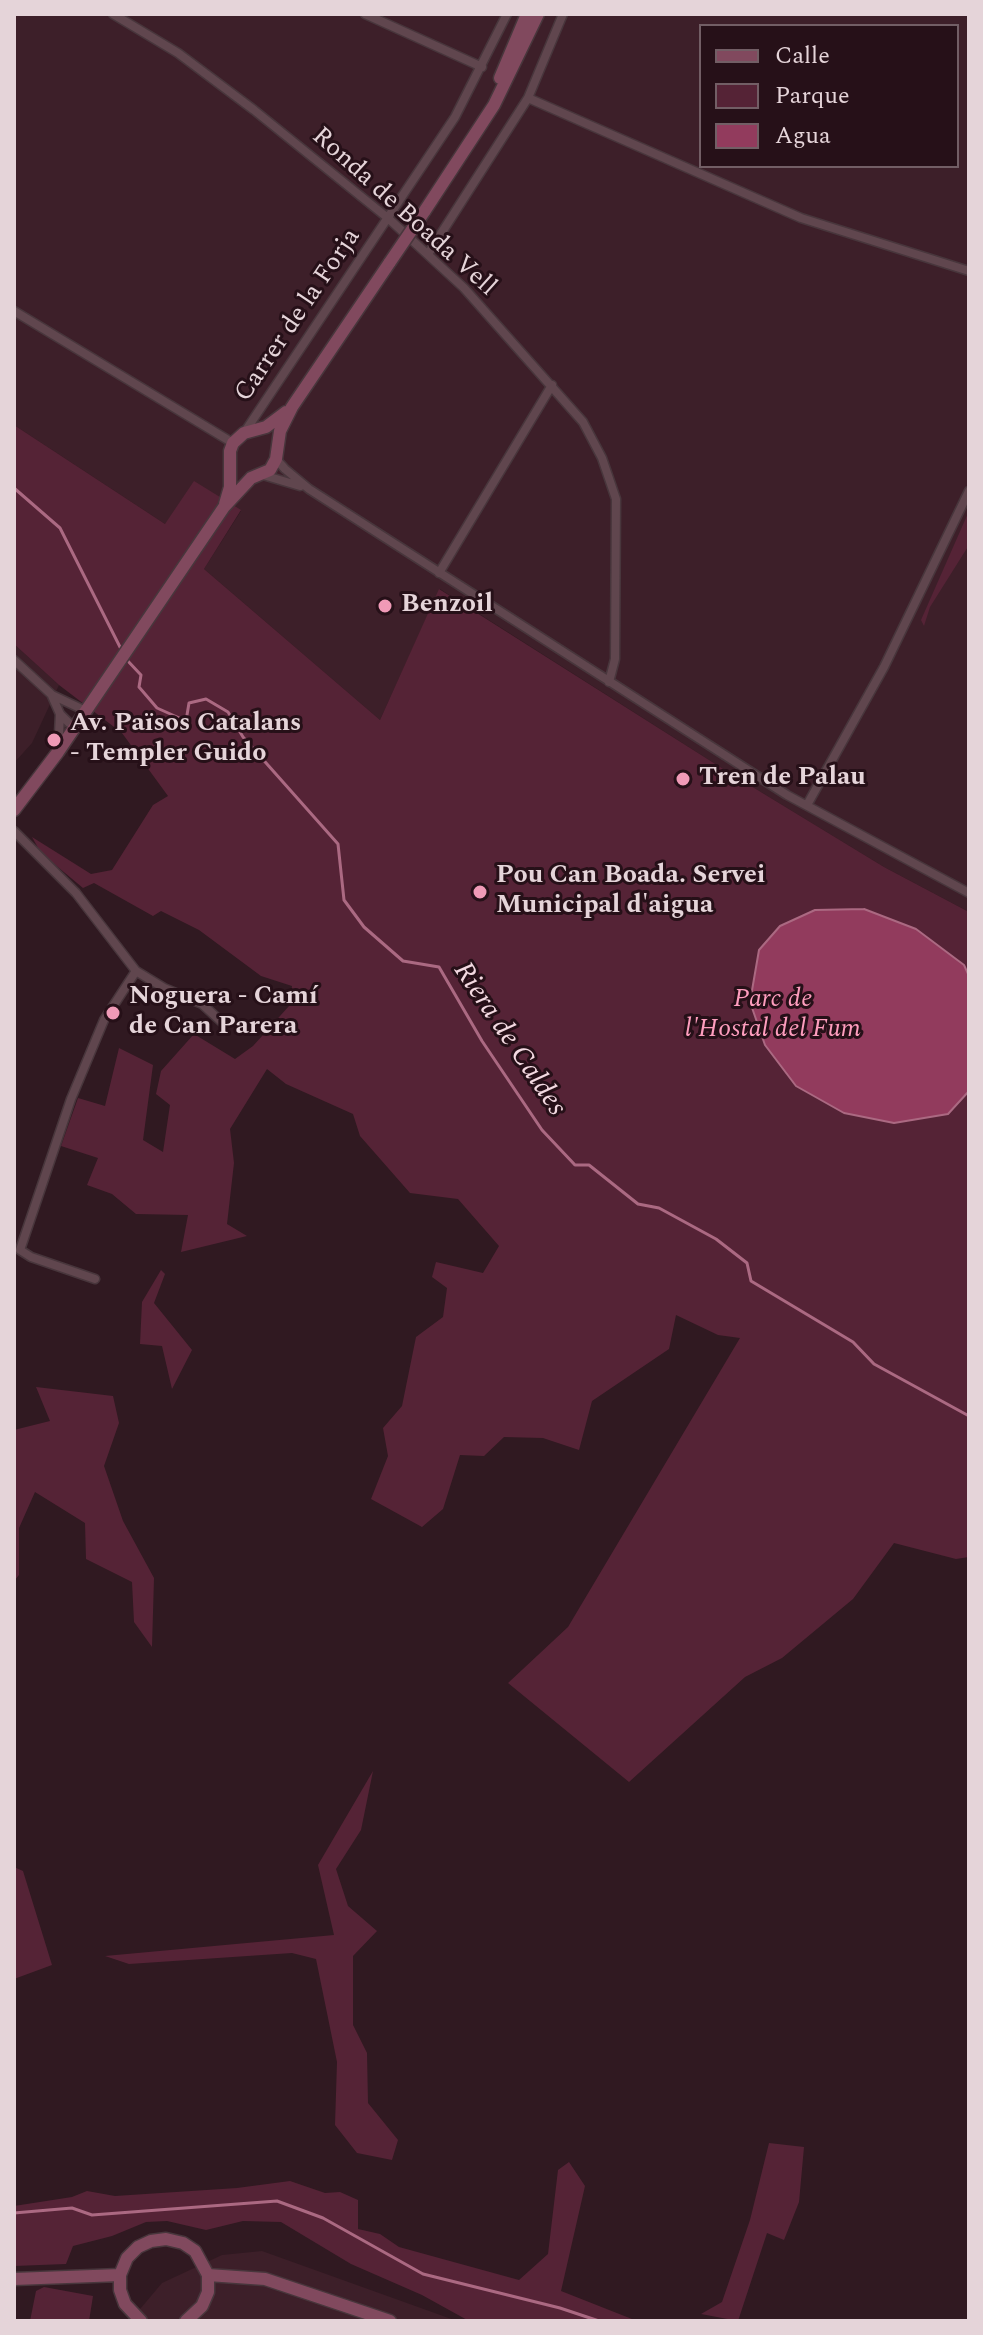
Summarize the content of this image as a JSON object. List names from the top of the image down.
{
  "streets": {
    "street": ["Ronda de Boada Vell", "Carrer de la Forja"]
  },
  "crossings": [
    ["Ronda de Boada Vell", "Carrer de la Forja"]
  ],
  "water": ["Riera de Caldes"],
  "parks": ["Parc de l'Hostal del Fum"],
  "places": [
    "Benzoil",
    "Av. Països Catalans - Templer Guido",
    "Tren de Palau",
    "Pou Can Boada. Servei Municipal d'aigua",
    "Noguera - Camí de Can Parera"
  ],
  "legend": ["Calle", "Parque", "Agua"]
}
